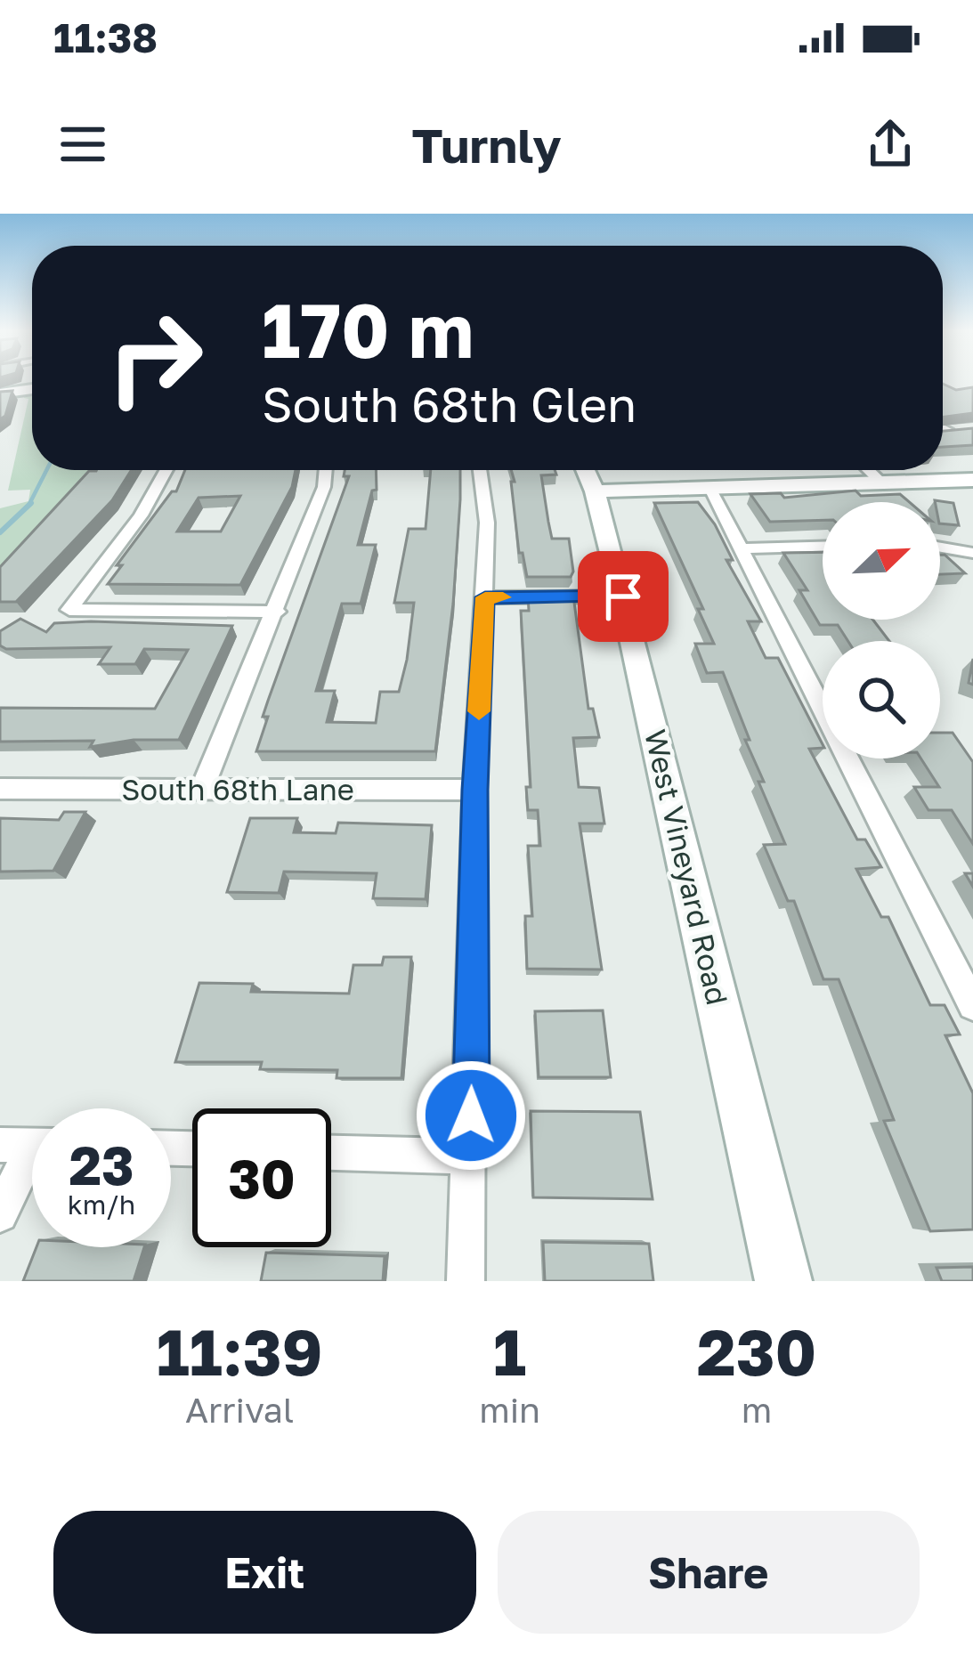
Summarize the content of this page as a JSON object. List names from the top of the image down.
{
  "streets": {
    "street": ["South 68th Lane", "West Vineyard Road"]
  },
  "north": "top right",
  "page": {
    "status": "11:38",
    "header": "Turnly",
    "turn": ["170 m", "South 68th Glen"],
    "speed": "23 km/h",
    "limit": "30",
    "eta": [
      "11:39",
      "Arrival",
      "1",
      "min",
      "230",
      "m"
    ],
    "buttons": ["Exit", "Share"]
  }
}
